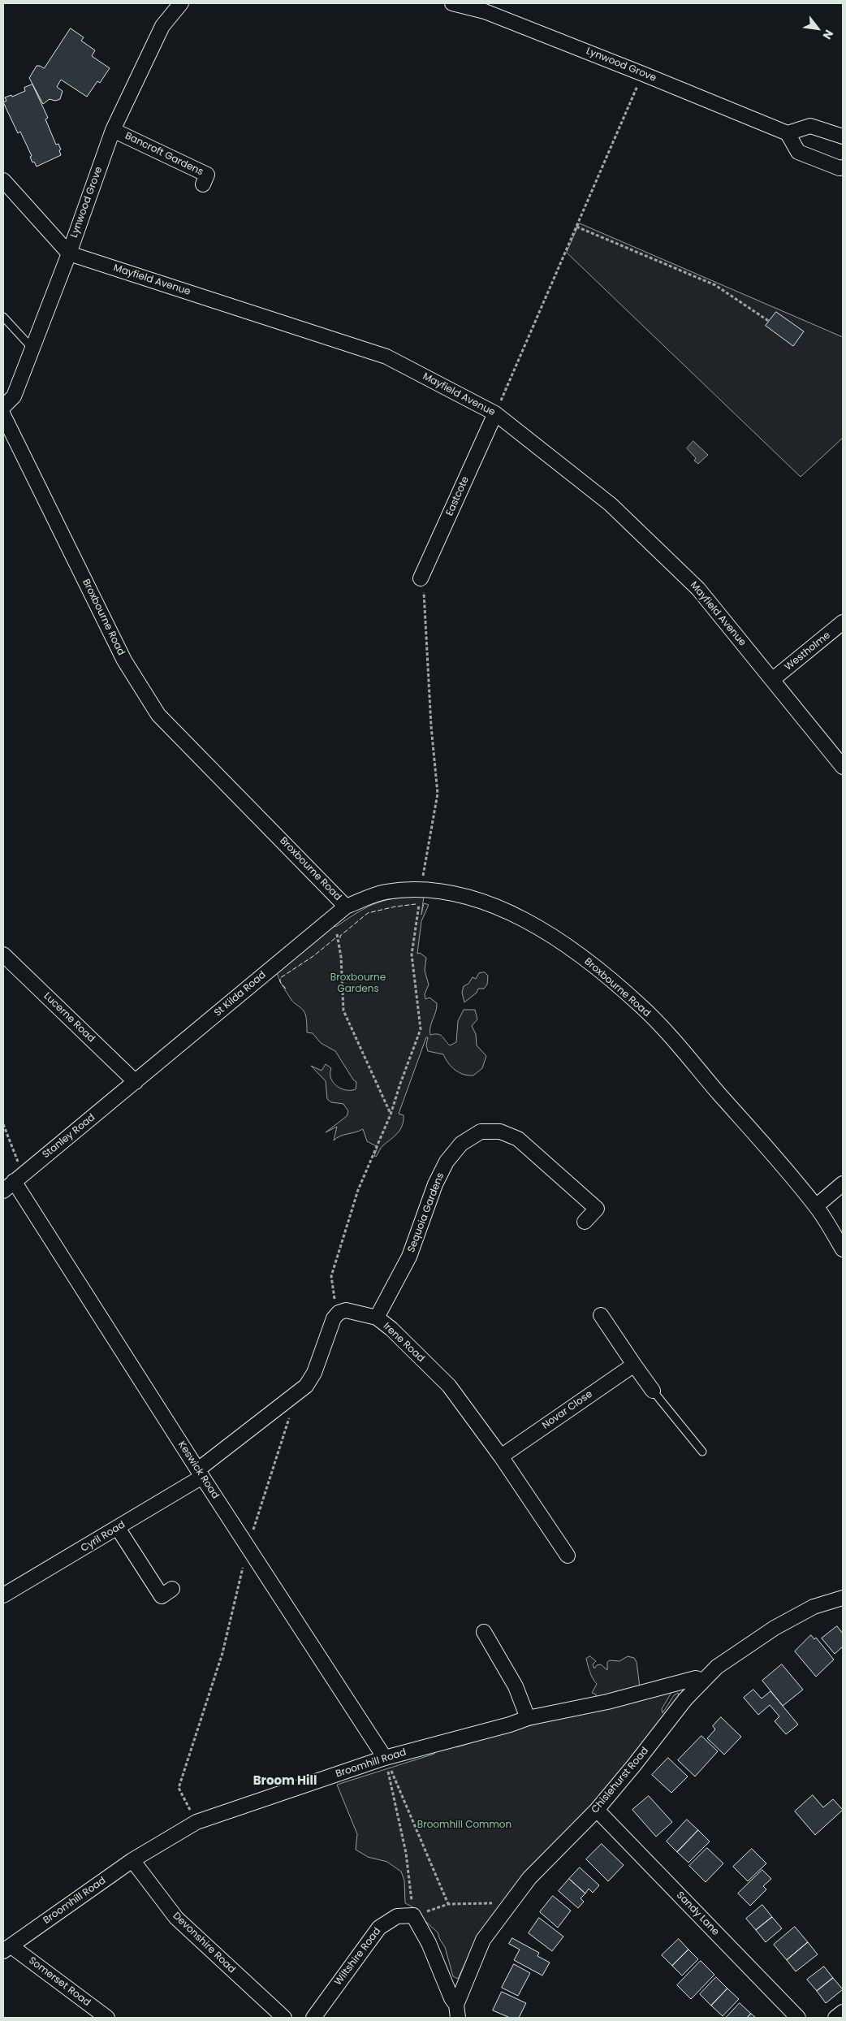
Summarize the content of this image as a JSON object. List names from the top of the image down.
{
  "streets": {
    "street": [
      "Lynwood Grove",
      "Bancroft Gardens",
      "Mayfield Avenue",
      "Eastcote",
      "Broxbourne Road",
      "Westholme",
      "St Kilda Road",
      "Lucerne Road",
      "Stanley Road",
      "Sequoia Gardens",
      "Irene Road",
      "Novar Close",
      "Keswick Road",
      "Cyril Road",
      "Broomhill Road",
      "Chislehurst Road",
      "Sandy Lane",
      "Devonshire Road",
      "Wiltshire Road",
      "Somerset Road"
    ]
  },
  "crossings": [
    ["Lynwood Grove", "Bancroft Gardens"],
    ["Lynwood Grove", "Mayfield Avenue"],
    ["Mayfield Avenue", "Eastcote"],
    ["Mayfield Avenue", "Westholme"],
    ["Broxbourne Road", "St Kilda Road"],
    ["St Kilda Road", "Lucerne Road"],
    ["St Kilda Road", "Stanley Road"],
    ["Lucerne Road", "Stanley Road"],
    ["Stanley Road", "Keswick Road"],
    ["Sequoia Gardens", "Irene Road"],
    ["Irene Road", "Novar Close"],
    ["Keswick Road", "Cyril Road"],
    ["Keswick Road", "Broomhill Road"],
    ["Broomhill Road", "Chislehurst Road"],
    ["Broomhill Road", "Devonshire Road"],
    ["Broomhill Road", "Somerset Road"],
    ["Chislehurst Road", "Sandy Lane"]
  ],
  "districts": ["Broom Hill"],
  "parks": ["Broxbourne Gardens", "Broomhill Common"],
  "north": "bottom right"
}
